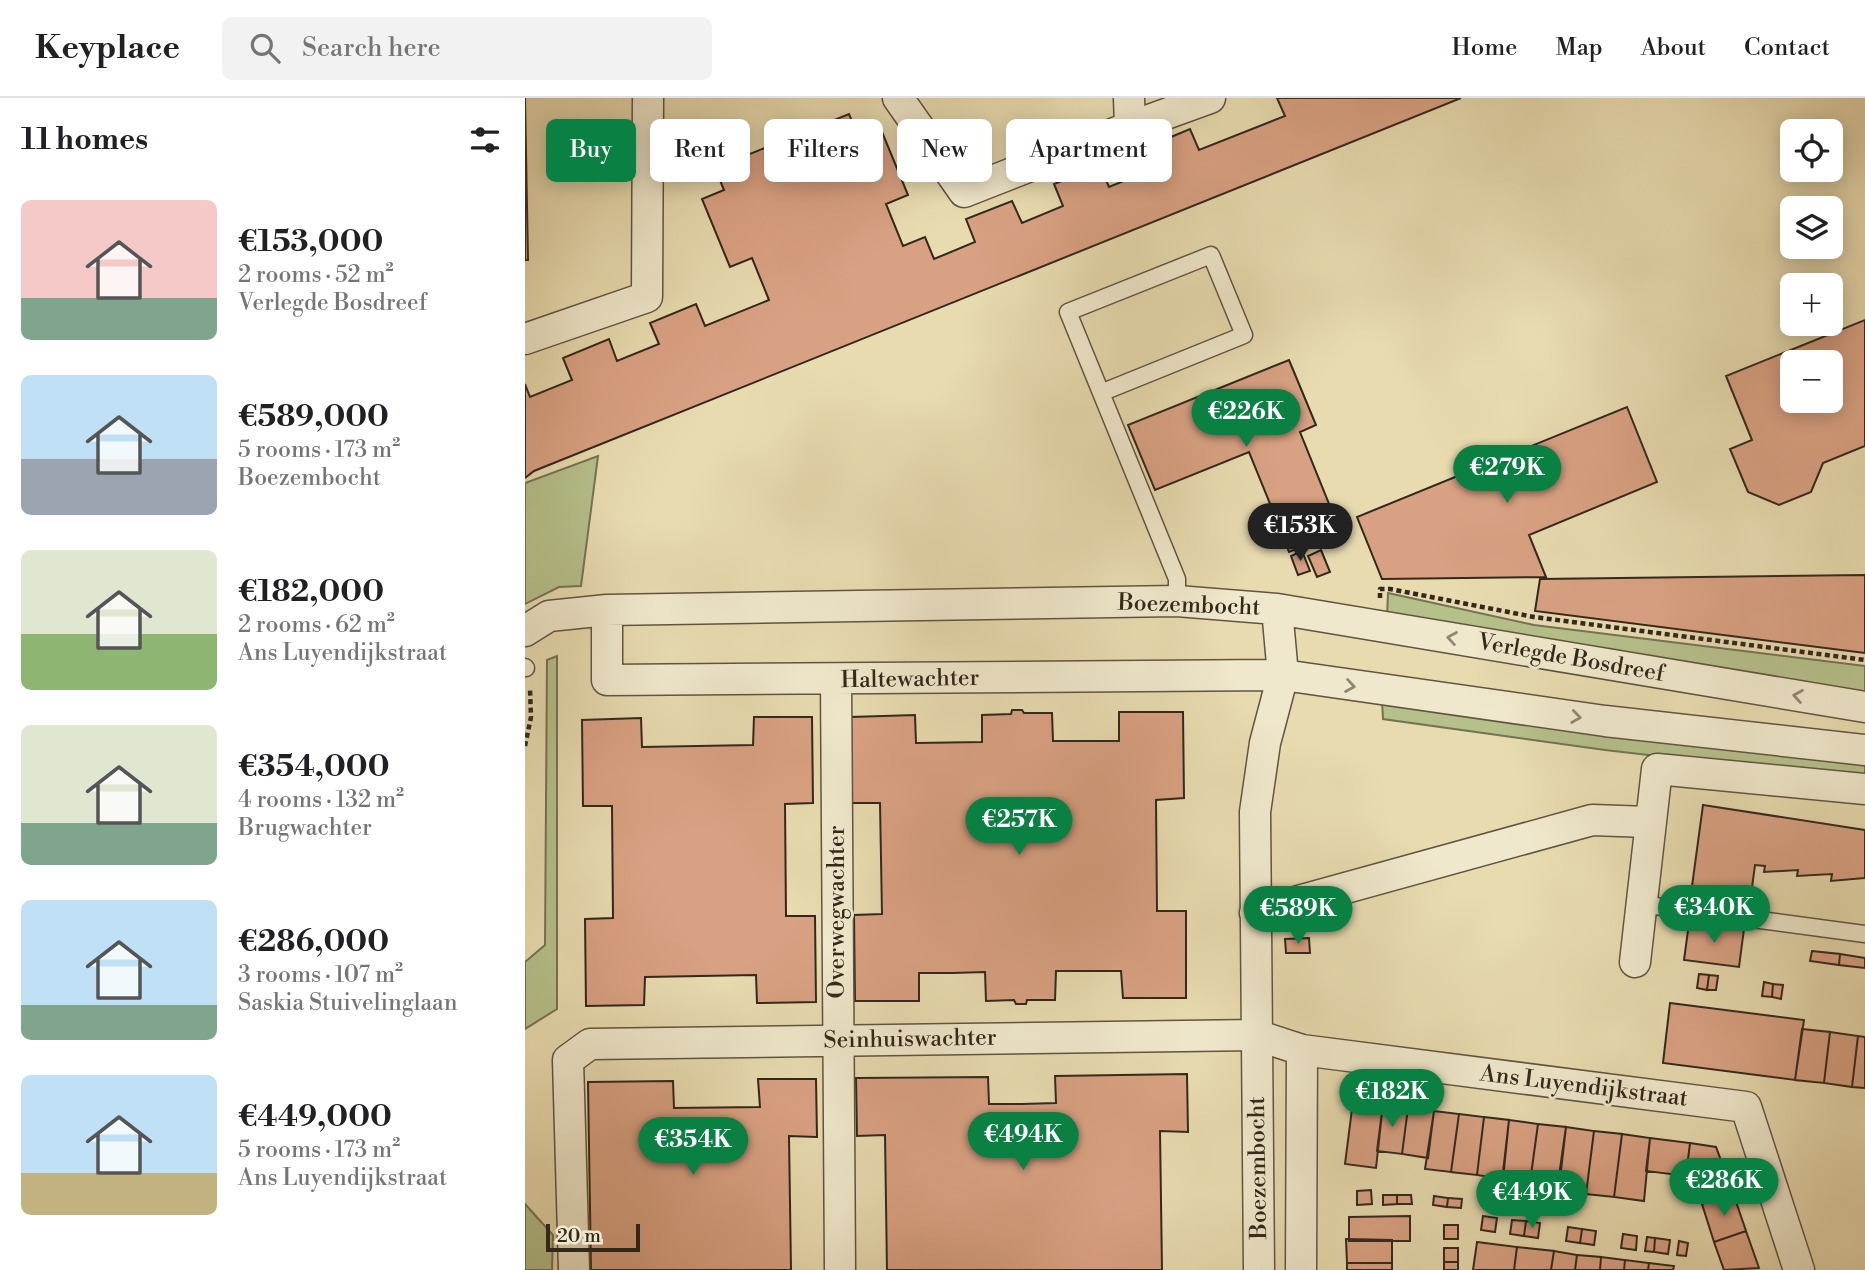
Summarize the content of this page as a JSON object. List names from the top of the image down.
{
  "streets": {
    "street": [
      "Boezembocht",
      "Verlegde Bosdreef",
      "Haltewachter",
      "Overwegwachter",
      "Seinhuiswachter",
      "Ans Luyendijkstraat"
    ]
  },
  "crossings": [
    ["Boezembocht", "Verlegde Bosdreef"],
    ["Boezembocht", "Haltewachter"],
    ["Boezembocht", "Seinhuiswachter"],
    ["Boezembocht", "Ans Luyendijkstraat"],
    ["Haltewachter", "Overwegwachter"],
    ["Overwegwachter", "Seinhuiswachter"],
    ["Seinhuiswachter", "Ans Luyendijkstraat"]
  ],
  "scale_bar": "20 m",
  "page": {
    "header": "Keyplace",
    "search": "Search here",
    "nav": [
      "Home",
      "Map",
      "About",
      "Contact"
    ],
    "heading": "11 homes",
    "map_buttons": ["+", "−"],
    "chip": [
      "Buy",
      "Rent",
      "Filters",
      "New",
      "Apartment"
    ],
    "list": [
      {
        "name": "€153,000",
        "note": "2 rooms · 52 m² · Verlegde Bosdreef"
      },
      {
        "name": "€589,000",
        "note": "5 rooms · 173 m² · Boezembocht"
      },
      {
        "name": "€182,000",
        "note": "2 rooms · 62 m² · Ans Luyendijkstraat"
      },
      {
        "name": "€354,000",
        "note": "4 rooms · 132 m² · Brugwachter"
      },
      {
        "name": "€286,000",
        "note": "3 rooms · 107 m² · Saskia Stuivelinglaan"
      },
      {
        "name": "€449,000",
        "note": "5 rooms · 173 m² · Ans Luyendijkstraat"
      }
    ],
    "price": [
      "€226K",
      "€279K",
      "€153K",
      "€257K",
      "€340K",
      "€589K",
      "€182K",
      "€494K",
      "€354K",
      "€286K",
      "€449K"
    ],
    "scale": "20 m"
  }
}
